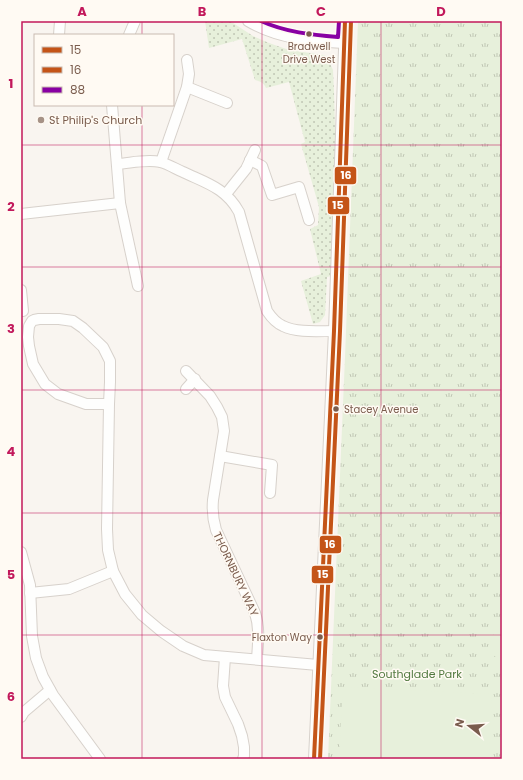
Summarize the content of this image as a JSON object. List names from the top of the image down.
{
  "streets": {
    "street": ["THORNBURY WAY"]
  },
  "parks": ["Southglade Park"],
  "places": [
    "Bradwell Drive West",
    "St Philip's Church",
    "Stacey Avenue",
    "Flaxton Way"
  ],
  "lines": ["transit line 15", "transit line 16", "transit line 88"],
  "legend": ["15", "16", "88"],
  "north": "left",
  "grid": {
    "columns": [
      "A",
      "B",
      "C",
      "D"
    ],
    "rows": [
      "1",
      "2",
      "3",
      "4",
      "5",
      "6"
    ]
  }
}
